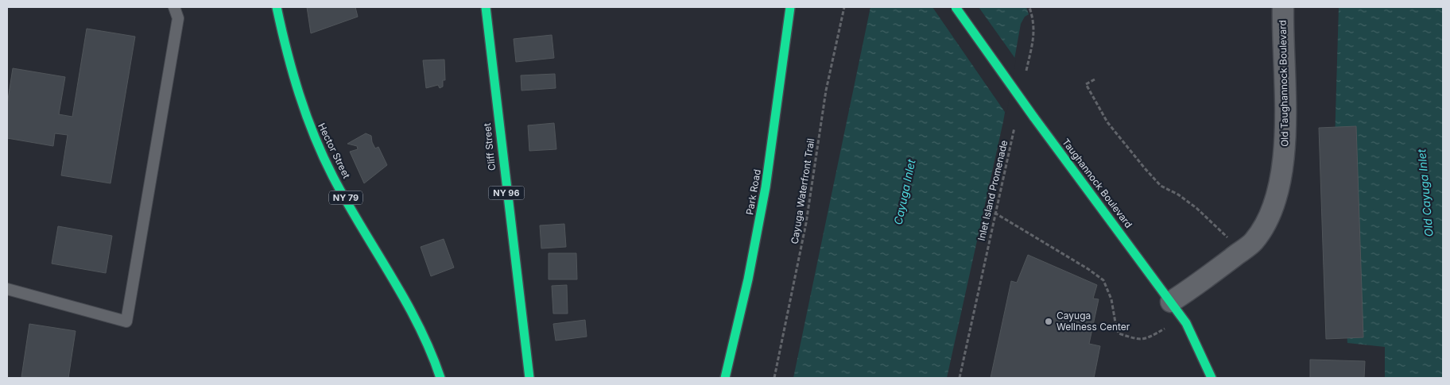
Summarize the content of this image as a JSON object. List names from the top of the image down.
{
  "streets": {
    "main road": [
      "Cliff Street",
      "Hector Street",
      "Taughannock Boulevard",
      "Park Road",
      "NY 96",
      "NY 79"
    ],
    "street": ["Old Taughannock Boulevard"],
    "path": ["Inlet Island Promenade", "Cayuga Waterfront Trail"]
  },
  "crossings": [
    ["Old Taughannock Boulevard", "Taughannock Boulevard"]
  ],
  "water": ["Cayuga Inlet", "Old Cayuga Inlet"],
  "places": ["Cayuga Wellness Center"]
}
